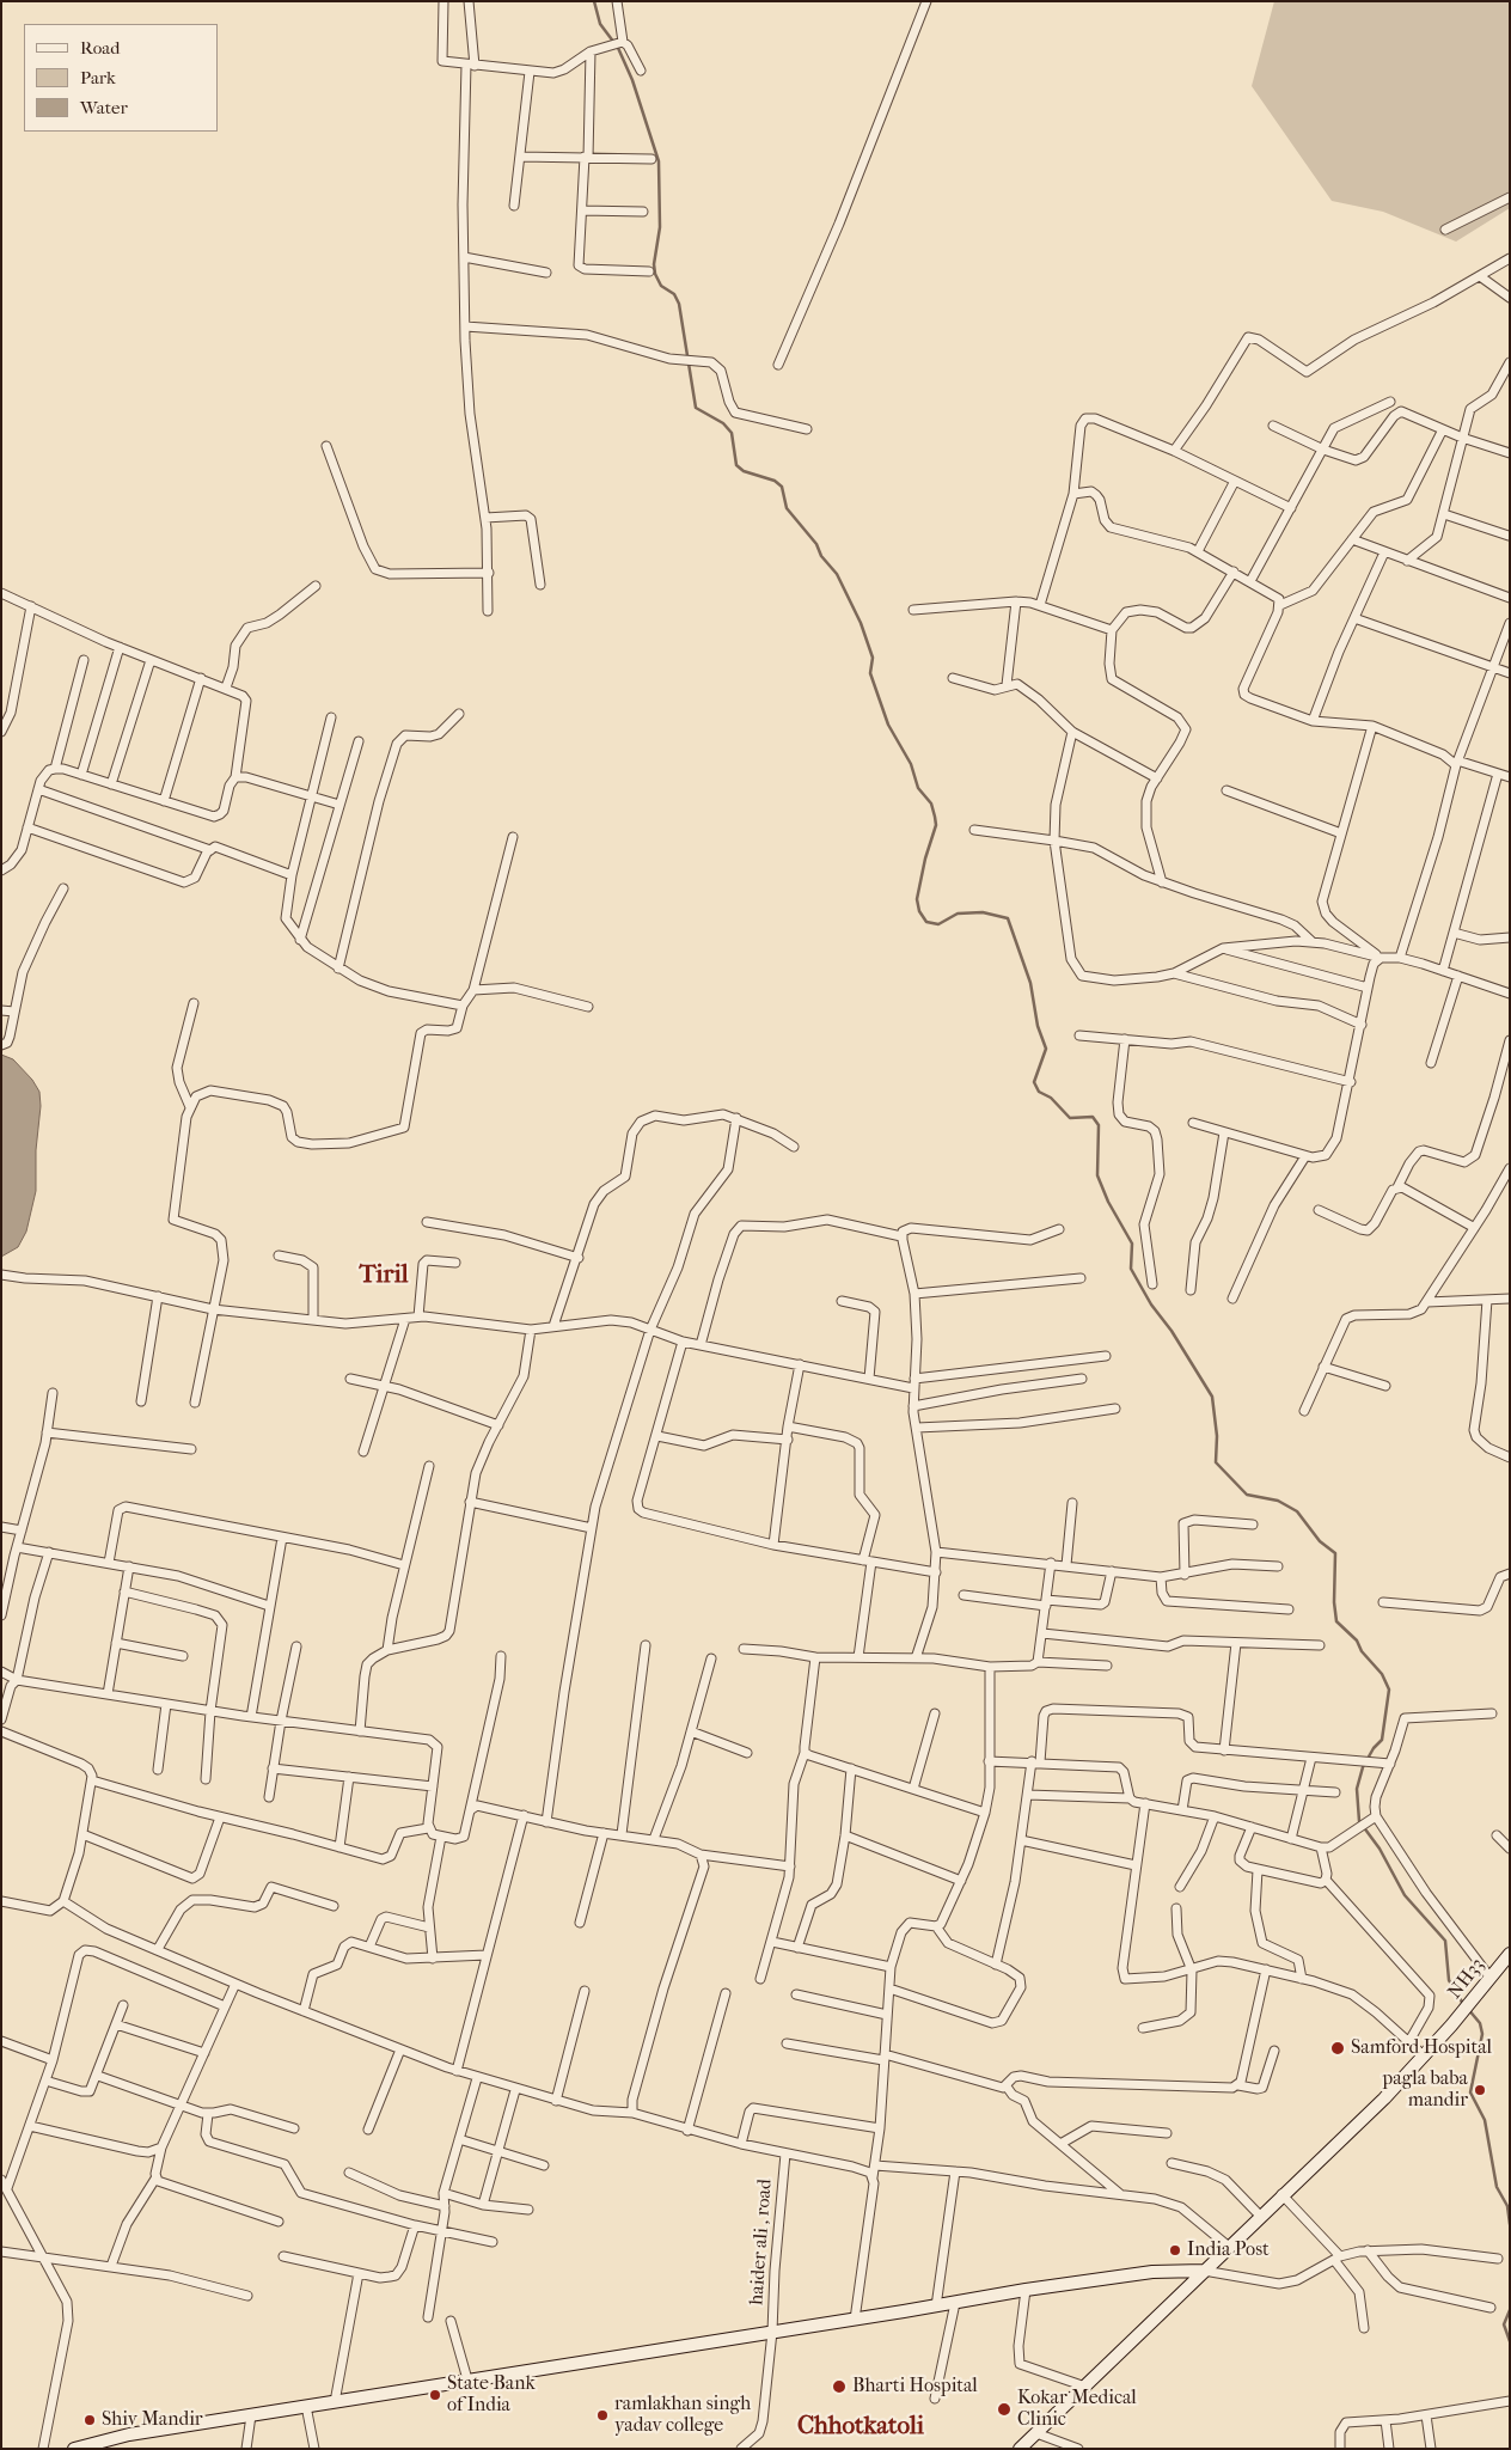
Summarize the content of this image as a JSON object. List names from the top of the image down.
{
  "streets": {
    "main road": ["NH33"],
    "street": ["haider ali , road"]
  },
  "districts": ["Tiril", "Chhotkatoli"],
  "places": [
    "Samford Hospital",
    "pagla baba mandir",
    "India Post",
    "Bharti Hospital",
    "State Bank of India",
    "Kokar Medical Clinic",
    "ramlakhan singh yadav college",
    "Shiv Mandir"
  ],
  "legend": ["Road", "Park", "Water"]
}
